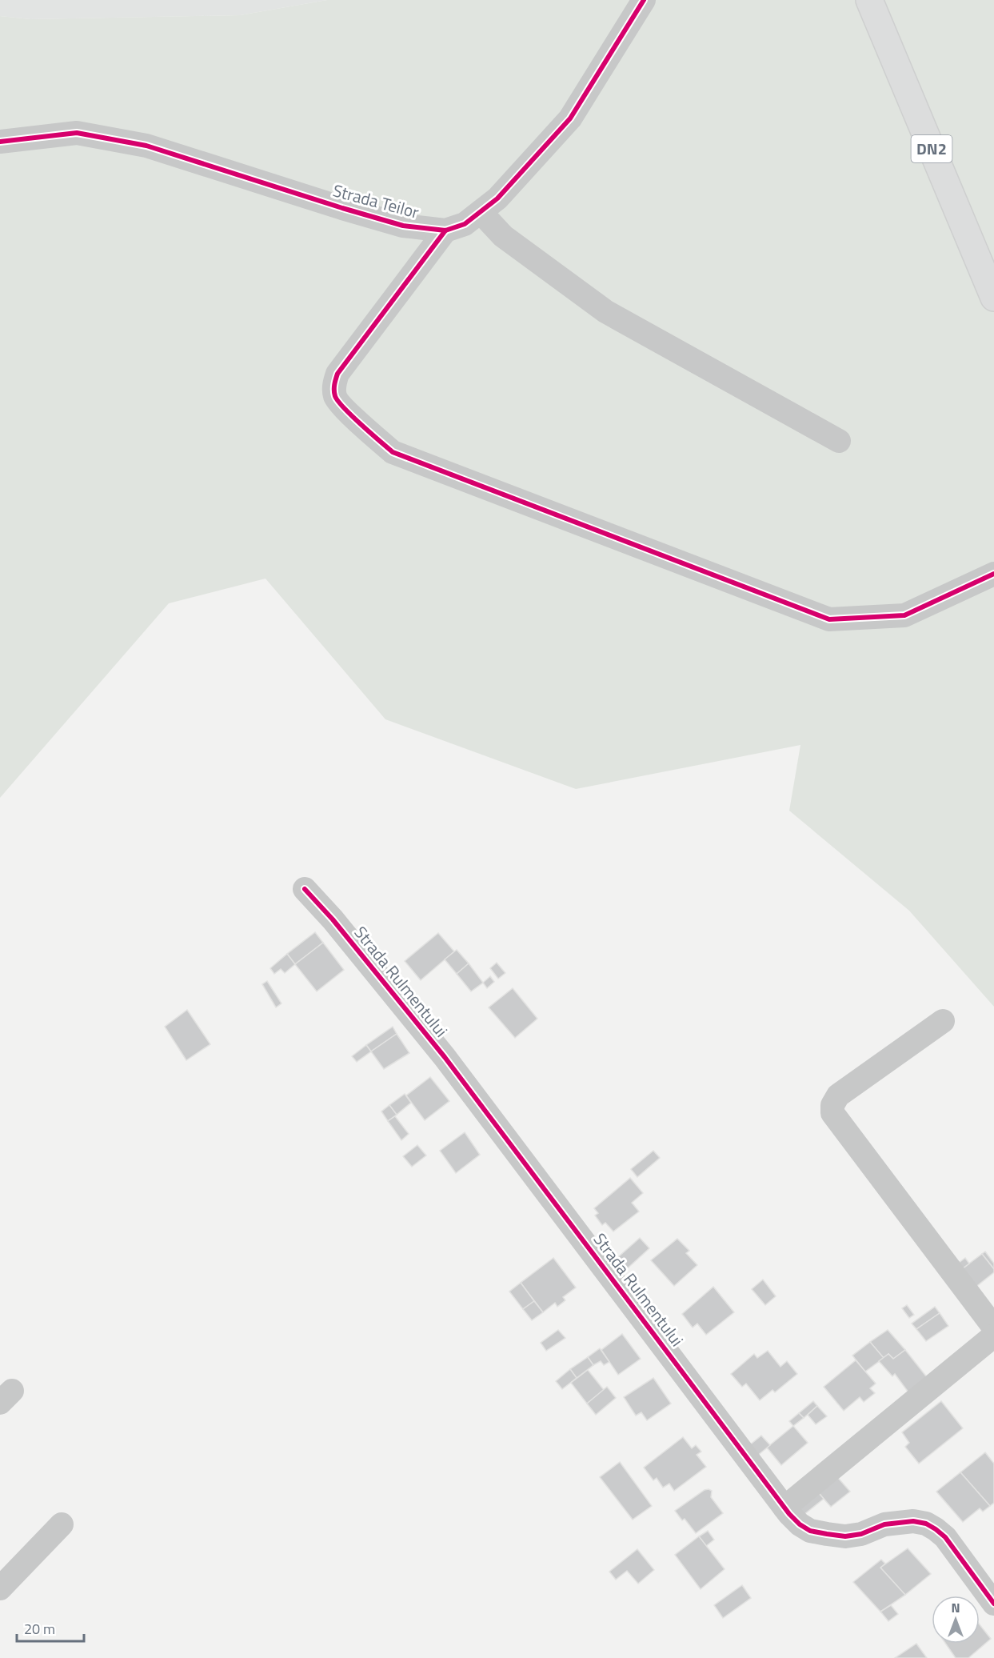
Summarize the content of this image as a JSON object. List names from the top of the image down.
{
  "streets": {
    "main road": ["DN2"],
    "street": ["Strada Teilor", "Strada Rulmentului"]
  },
  "scale_bar": "20 m",
  "north": "top"
}
